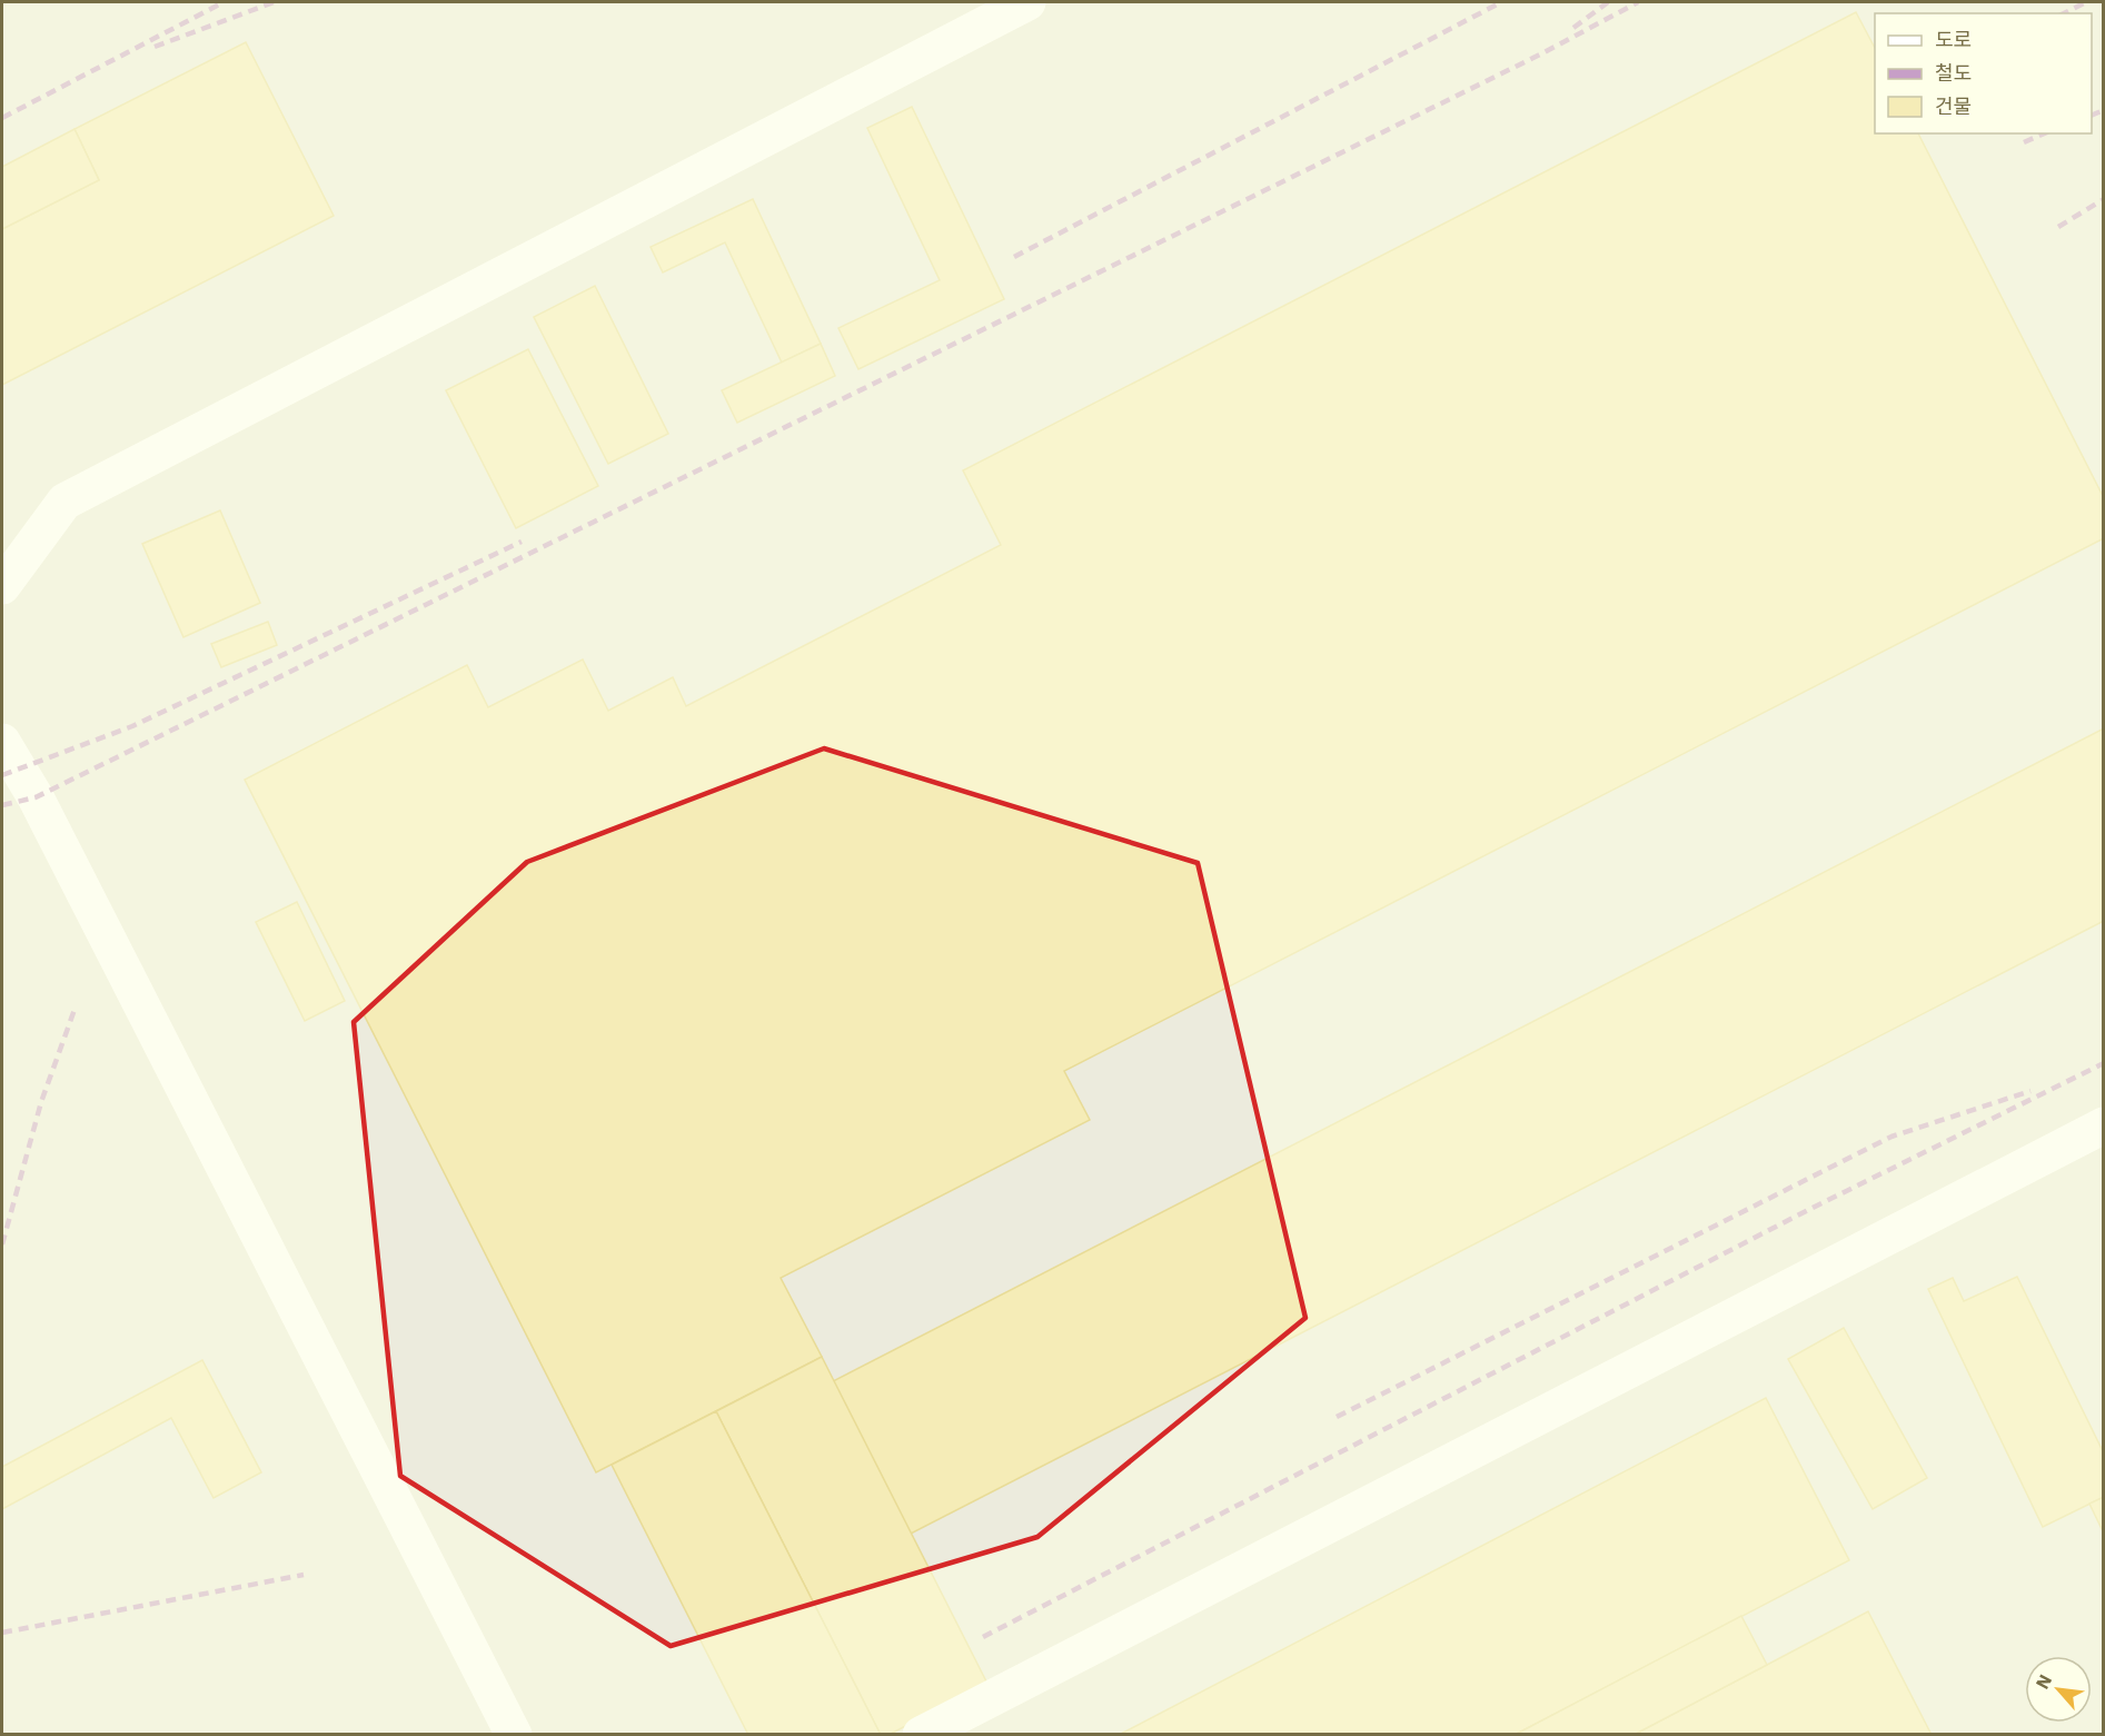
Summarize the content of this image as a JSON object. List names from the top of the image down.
{
  "legend": ["도로", "철도", "건물"],
  "north": "top left"
}
